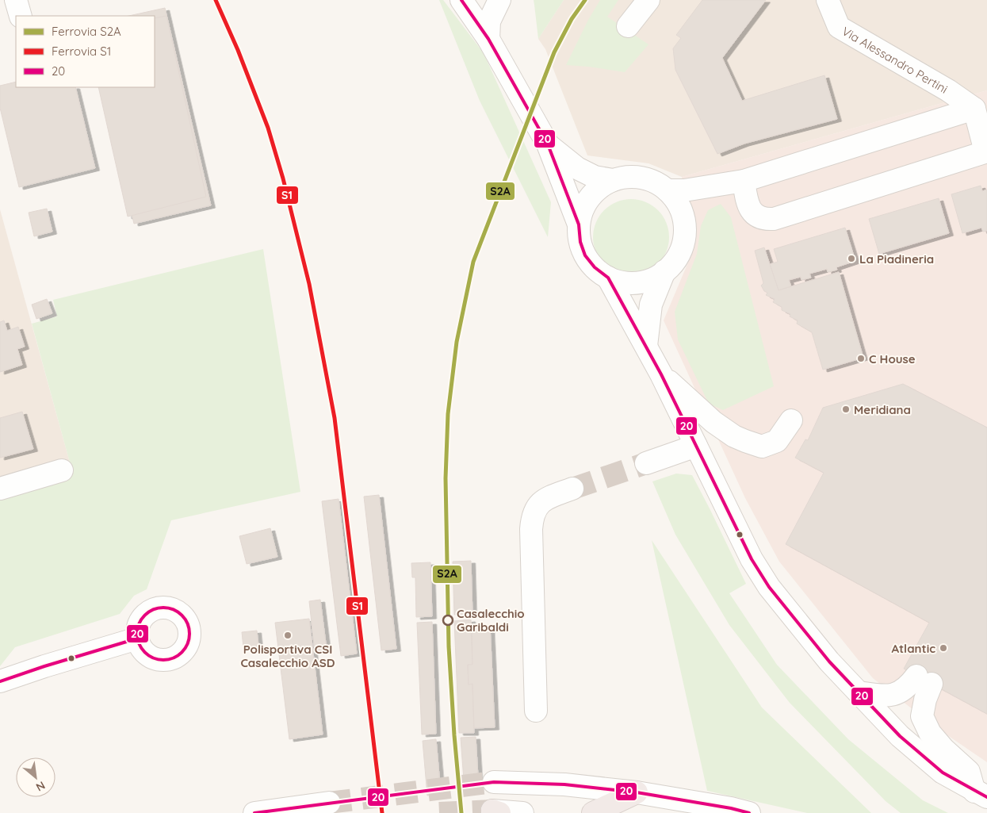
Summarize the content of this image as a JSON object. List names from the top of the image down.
{
  "streets": {
    "street": ["Via Alessandro Pertini"]
  },
  "places": [
    "La Piadineria",
    "C House",
    "Meridiana",
    "Casalecchio Garibaldi",
    "Polisportiva CSI Casalecchio ASD",
    "Atlantic"
  ],
  "lines": ["rail line S2A", "rail line S1", "transit line 20"],
  "legend": ["Ferrovia S2A", "Ferrovia S1", "20"],
  "north": "bottom right"
}
